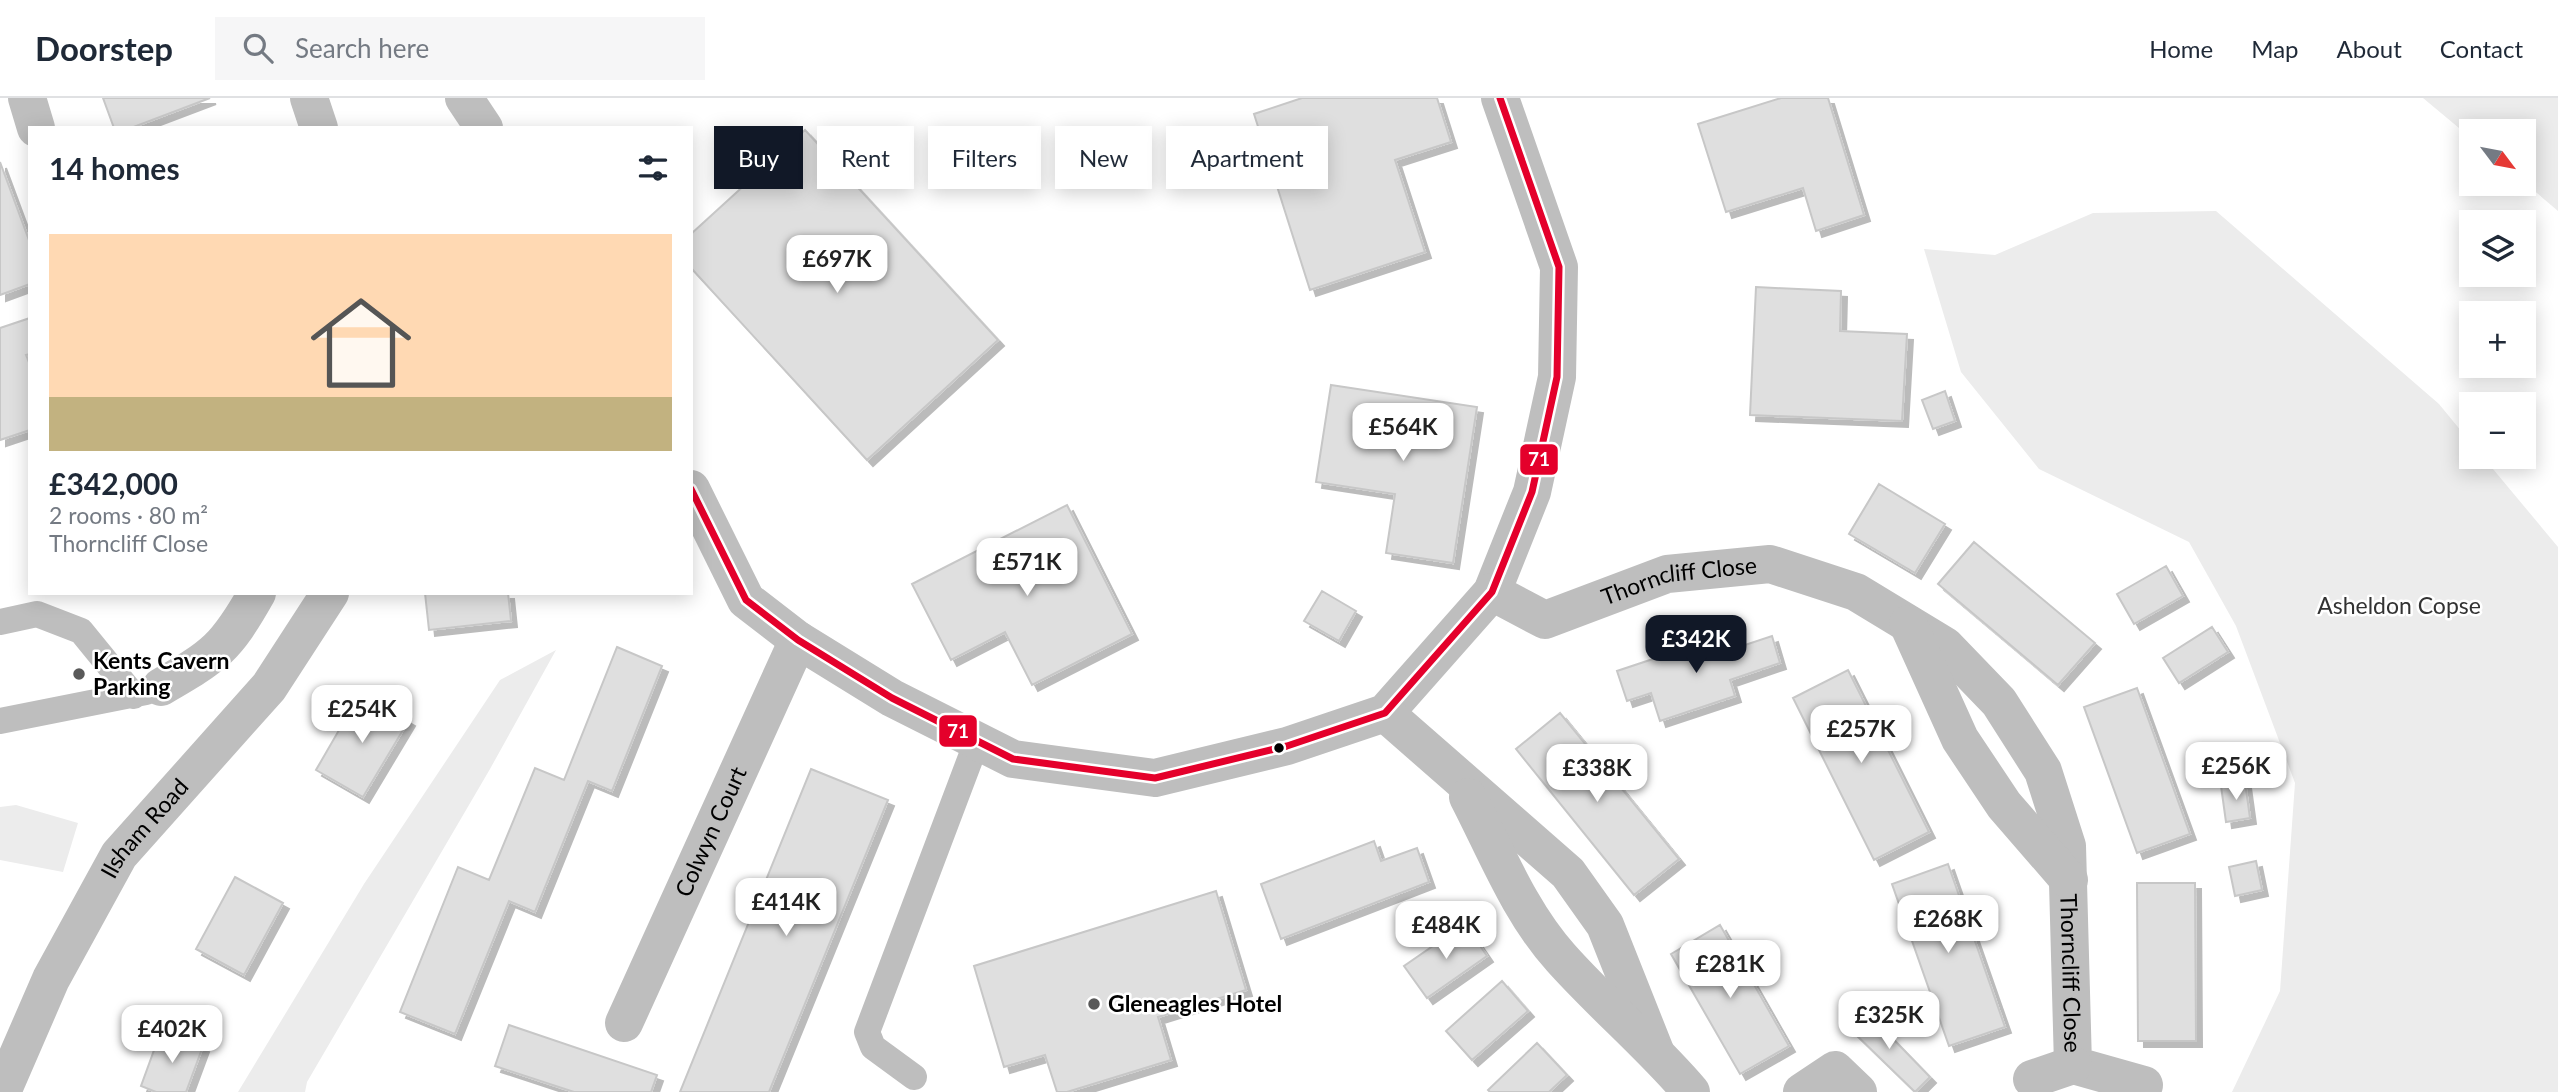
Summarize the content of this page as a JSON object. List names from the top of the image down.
{
  "streets": {
    "street": ["Thorncliff Close", "Ilsham Road", "Colwyn Court"]
  },
  "parks": ["Asheldon Copse"],
  "places": ["Kents Cavern Parking", "Gleneagles Hotel"],
  "lines": ["transit line 71"],
  "north": "bottom right",
  "page": {
    "header": "Doorstep",
    "search": "Search here",
    "nav": [
      "Home",
      "Map",
      "About",
      "Contact"
    ],
    "map_buttons": ["+", "−"],
    "chip": [
      "Buy",
      "Rent",
      "Filters",
      "New",
      "Apartment"
    ],
    "heading": "14 homes",
    "list": [
      {
        "name": "£342,000",
        "note": "2 rooms · 80 m² · Thorncliff Close"
      }
    ],
    "price": [
      "£697K",
      "£564K",
      "£571K",
      "£342K",
      "£254K",
      "£257K",
      "£256K",
      "£338K",
      "£414K",
      "£268K",
      "£484K",
      "£281K",
      "£325K",
      "£402K"
    ]
  }
}
